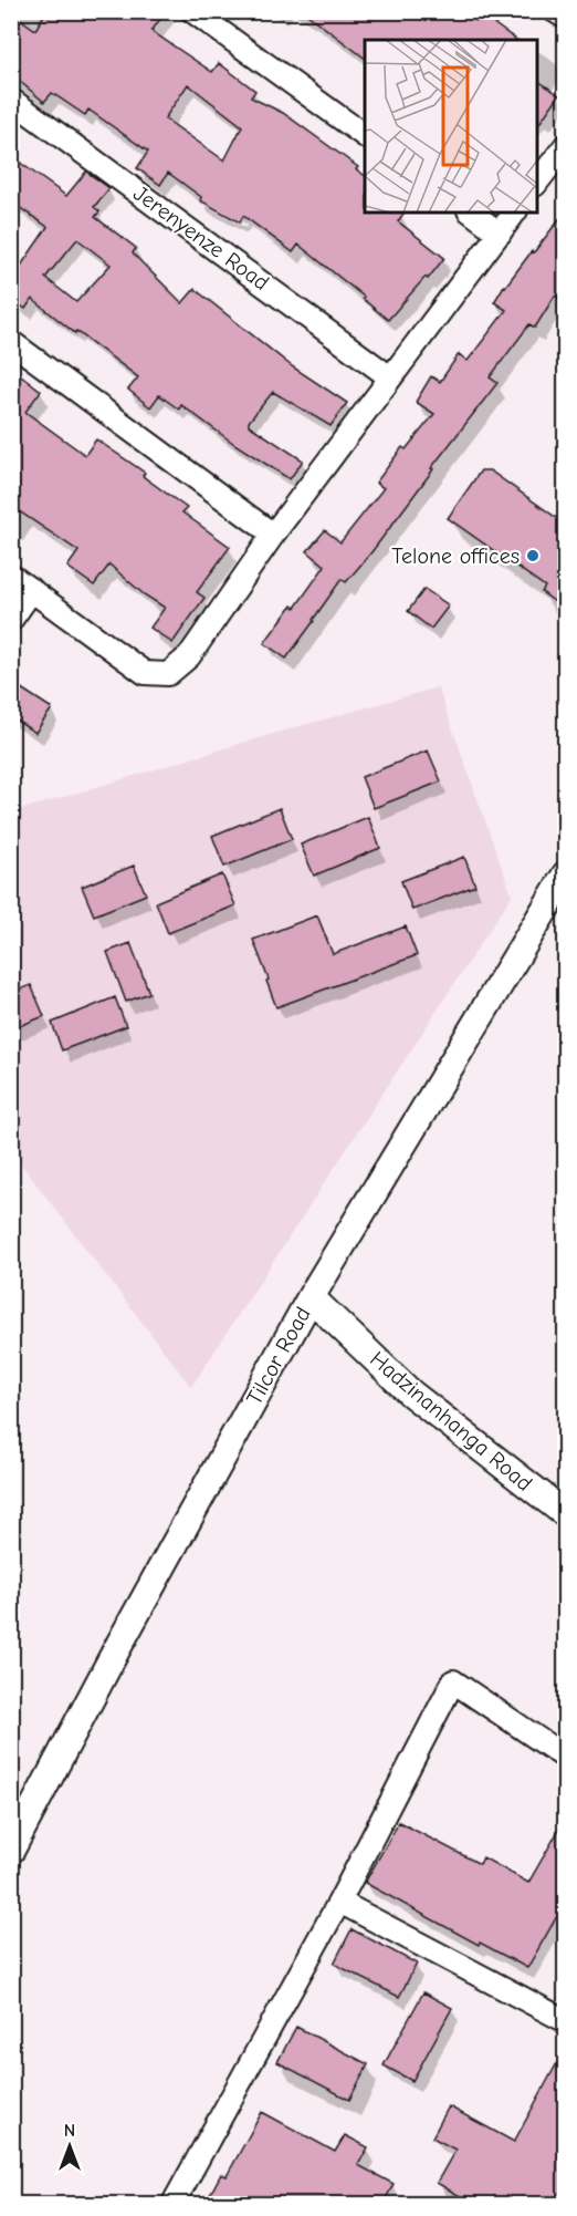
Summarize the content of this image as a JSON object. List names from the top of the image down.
{
  "streets": {
    "street": ["Jerenyenze Road", "Tilcor Road", "Hadzinanhanga Road"]
  },
  "crossings": [
    ["Tilcor Road", "Hadzinanhanga Road"]
  ],
  "places": ["Telone offices"],
  "north": "top"
}
